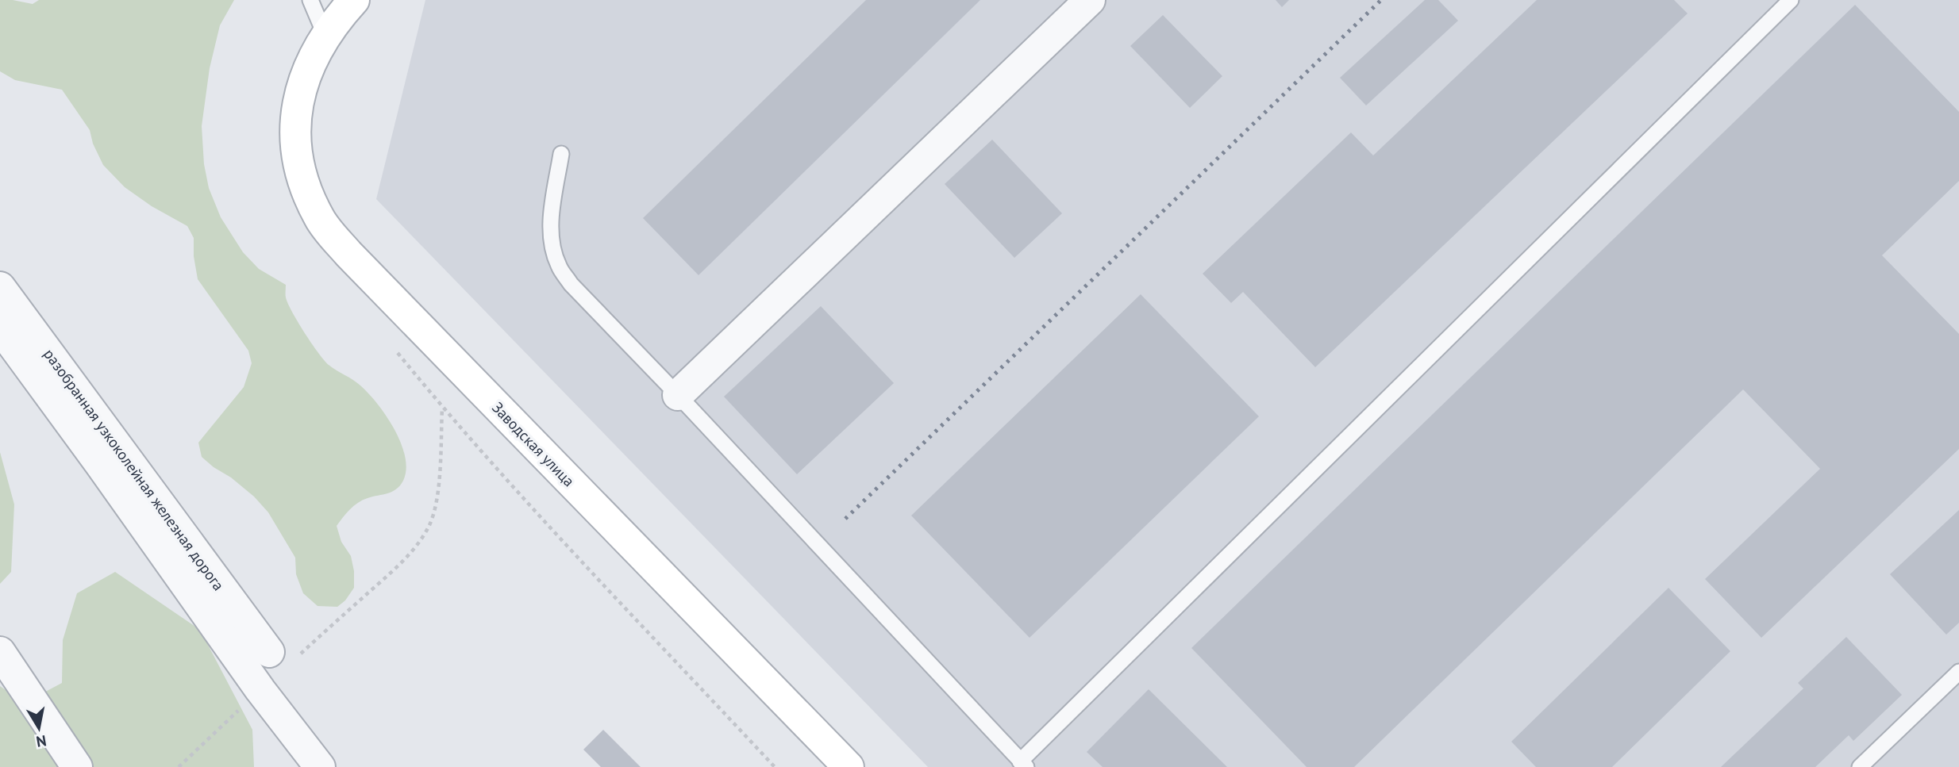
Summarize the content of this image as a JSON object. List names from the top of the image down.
{
  "streets": {
    "main road": ["Заводская улица"],
    "street": ["разобранная узкоколейная железная дорога"]
  },
  "north": "bottom"
}
